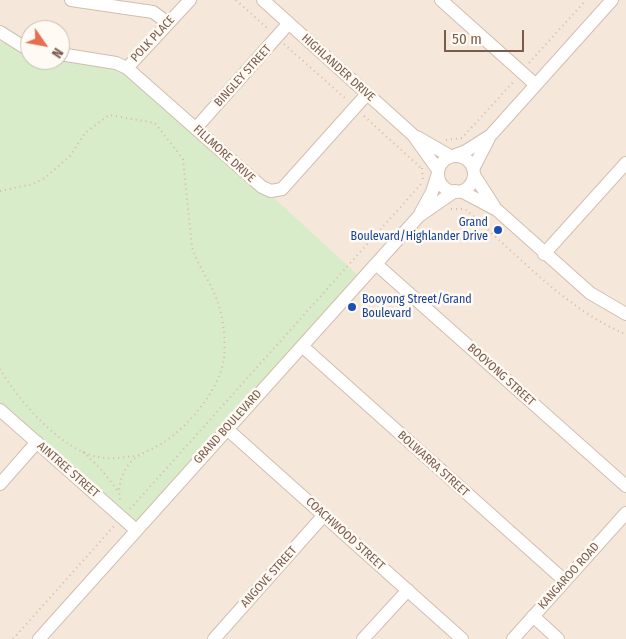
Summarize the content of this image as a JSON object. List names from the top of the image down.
{
  "streets": {
    "street": [
      "POLK PLACE",
      "HIGHLANDER DRIVE",
      "BINGLEY STREET",
      "FILLMORE DRIVE",
      "BOOYONG STREET",
      "GRAND BOULEVARD",
      "BOLWARRA STREET",
      "AINTREE STREET",
      "COACHWOOD STREET",
      "KANGAROO ROAD",
      "ANGOVE STREET"
    ]
  },
  "crossings": [
    ["POLK PLACE", "FILLMORE DRIVE"],
    ["HIGHLANDER DRIVE", "BINGLEY STREET"],
    ["HIGHLANDER DRIVE", "FILLMORE DRIVE"],
    ["HIGHLANDER DRIVE", "GRAND BOULEVARD"],
    ["BINGLEY STREET", "FILLMORE DRIVE"],
    ["BOOYONG STREET", "GRAND BOULEVARD"],
    ["GRAND BOULEVARD", "BOLWARRA STREET"],
    ["GRAND BOULEVARD", "AINTREE STREET"],
    ["GRAND BOULEVARD", "COACHWOOD STREET"],
    ["BOLWARRA STREET", "KANGAROO ROAD"],
    ["COACHWOOD STREET", "ANGOVE STREET"]
  ],
  "places": ["Grand Boulevard/Highlander Drive", "Booyong Street/Grand Boulevard"],
  "scale_bar": "50 m",
  "north": "bottom right"
}
